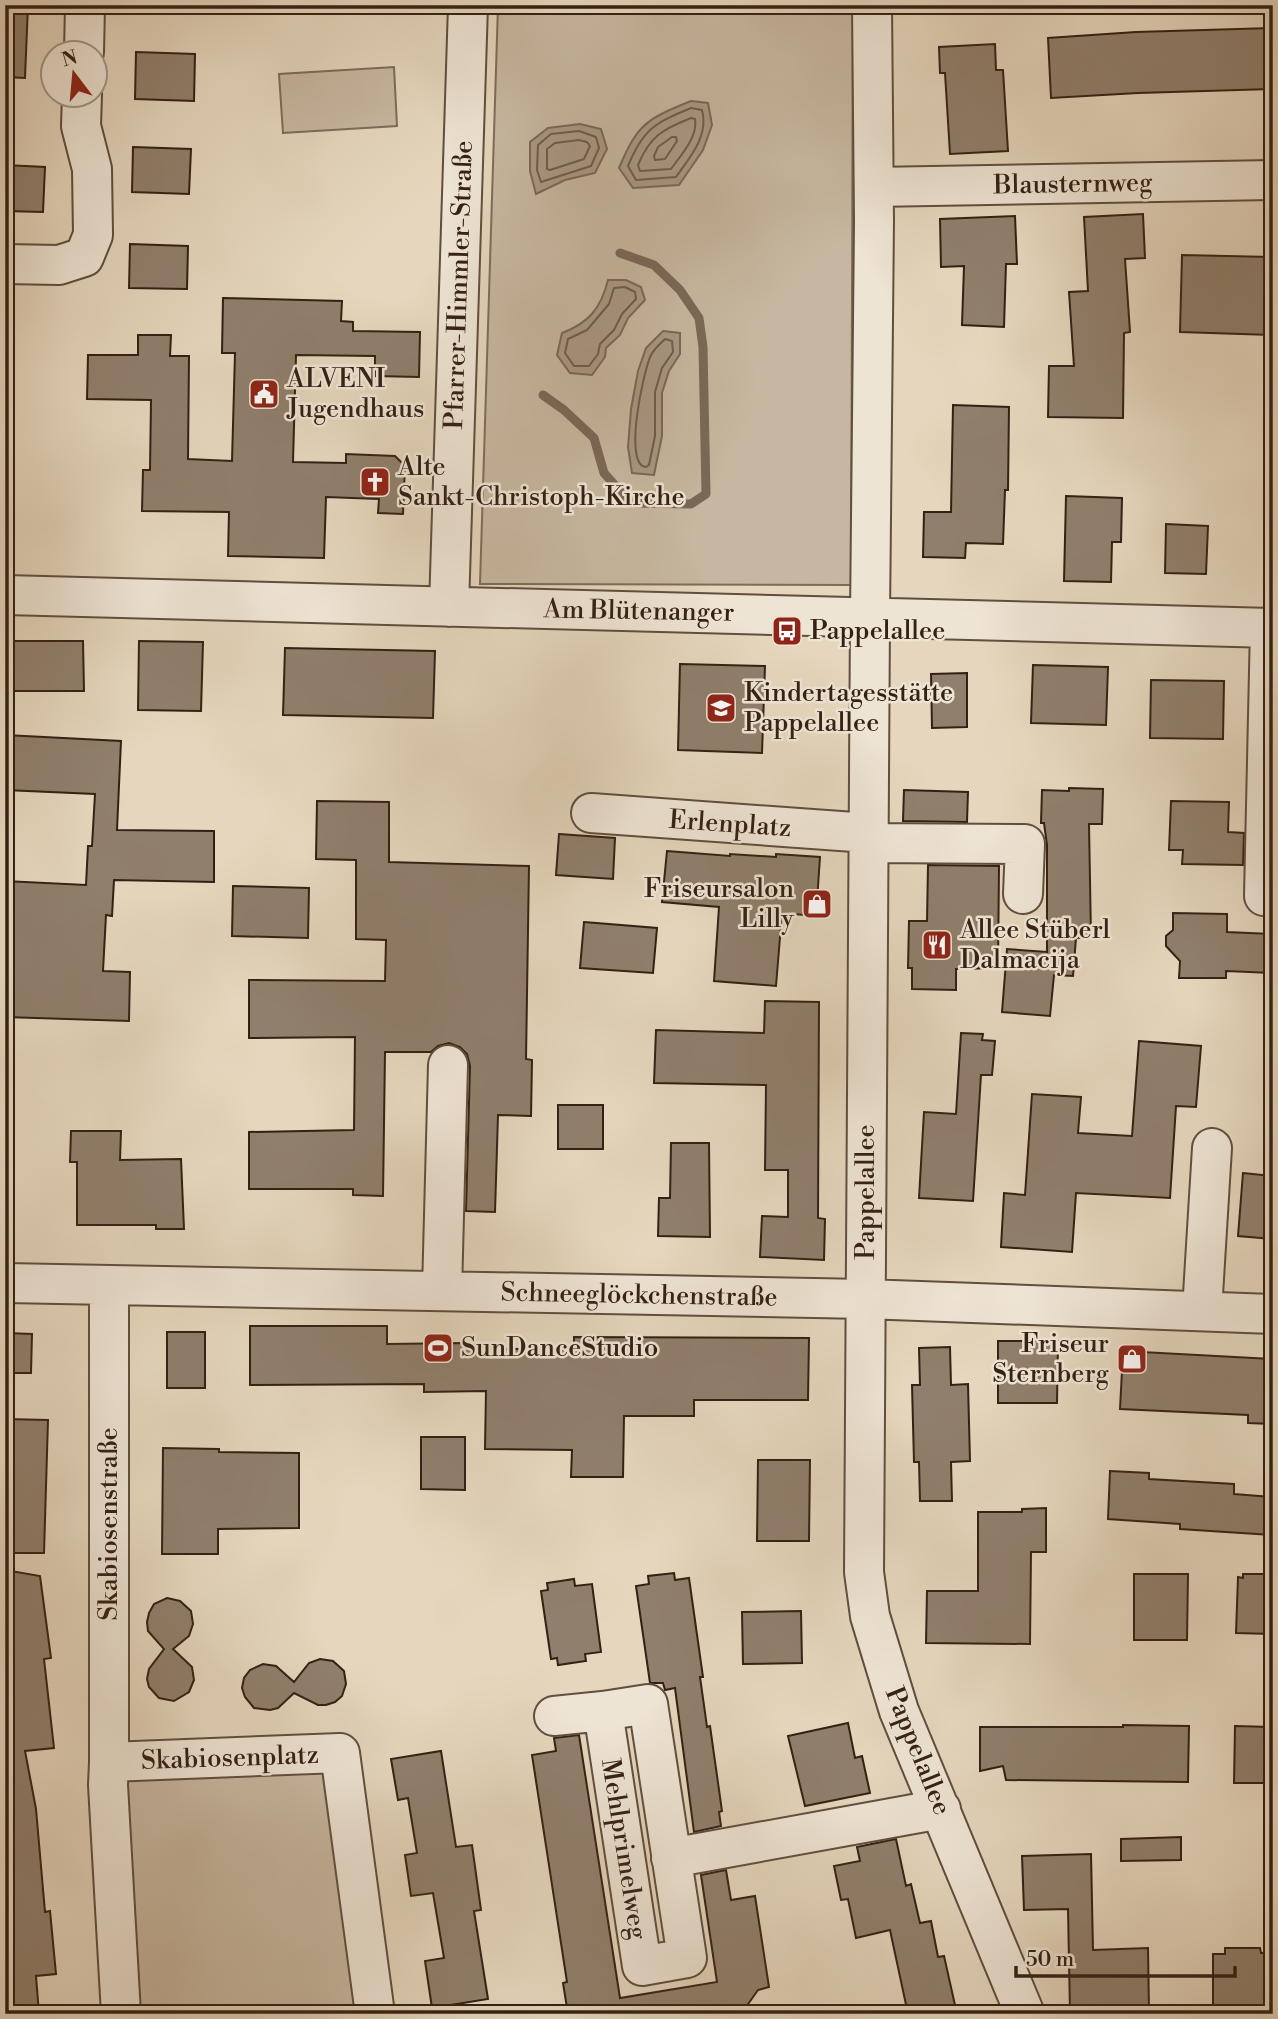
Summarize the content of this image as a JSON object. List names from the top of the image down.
{
  "streets": {
    "street": [
      "Blausternweg",
      "Pfarrer-Himmler-Straße",
      "Am Blütenanger",
      "Erlenplatz",
      "Pappelallee",
      "Schneeglöckchenstraße",
      "Skabiosenstraße",
      "Skabiosenplatz",
      "Mehlprimelweg"
    ]
  },
  "crossings": [
    ["Blausternweg", "Pappelallee"],
    ["Pfarrer-Himmler-Straße", "Am Blütenanger"],
    ["Am Blütenanger", "Pappelallee"],
    ["Erlenplatz", "Pappelallee"],
    ["Pappelallee", "Schneeglöckchenstraße"],
    ["Pappelallee", "Mehlprimelweg"],
    ["Schneeglöckchenstraße", "Skabiosenstraße"],
    ["Skabiosenstraße", "Skabiosenplatz"]
  ],
  "places": {
    "public building": ["ALVENI Jugendhaus"],
    "church": ["Alte Sankt-Christoph-Kirche"],
    "bus stop": ["Pappelallee"],
    "school or university": ["Kindertagesstätte Pappelallee"],
    "shop": ["Friseursalon Lilly", "Friseur Sternberg"],
    "restaurant": ["Allee Stüberl Dalmacija"],
    "sports": ["SunDanceStudio"]
  },
  "scale_bar": "50 m",
  "north": "top"
}
